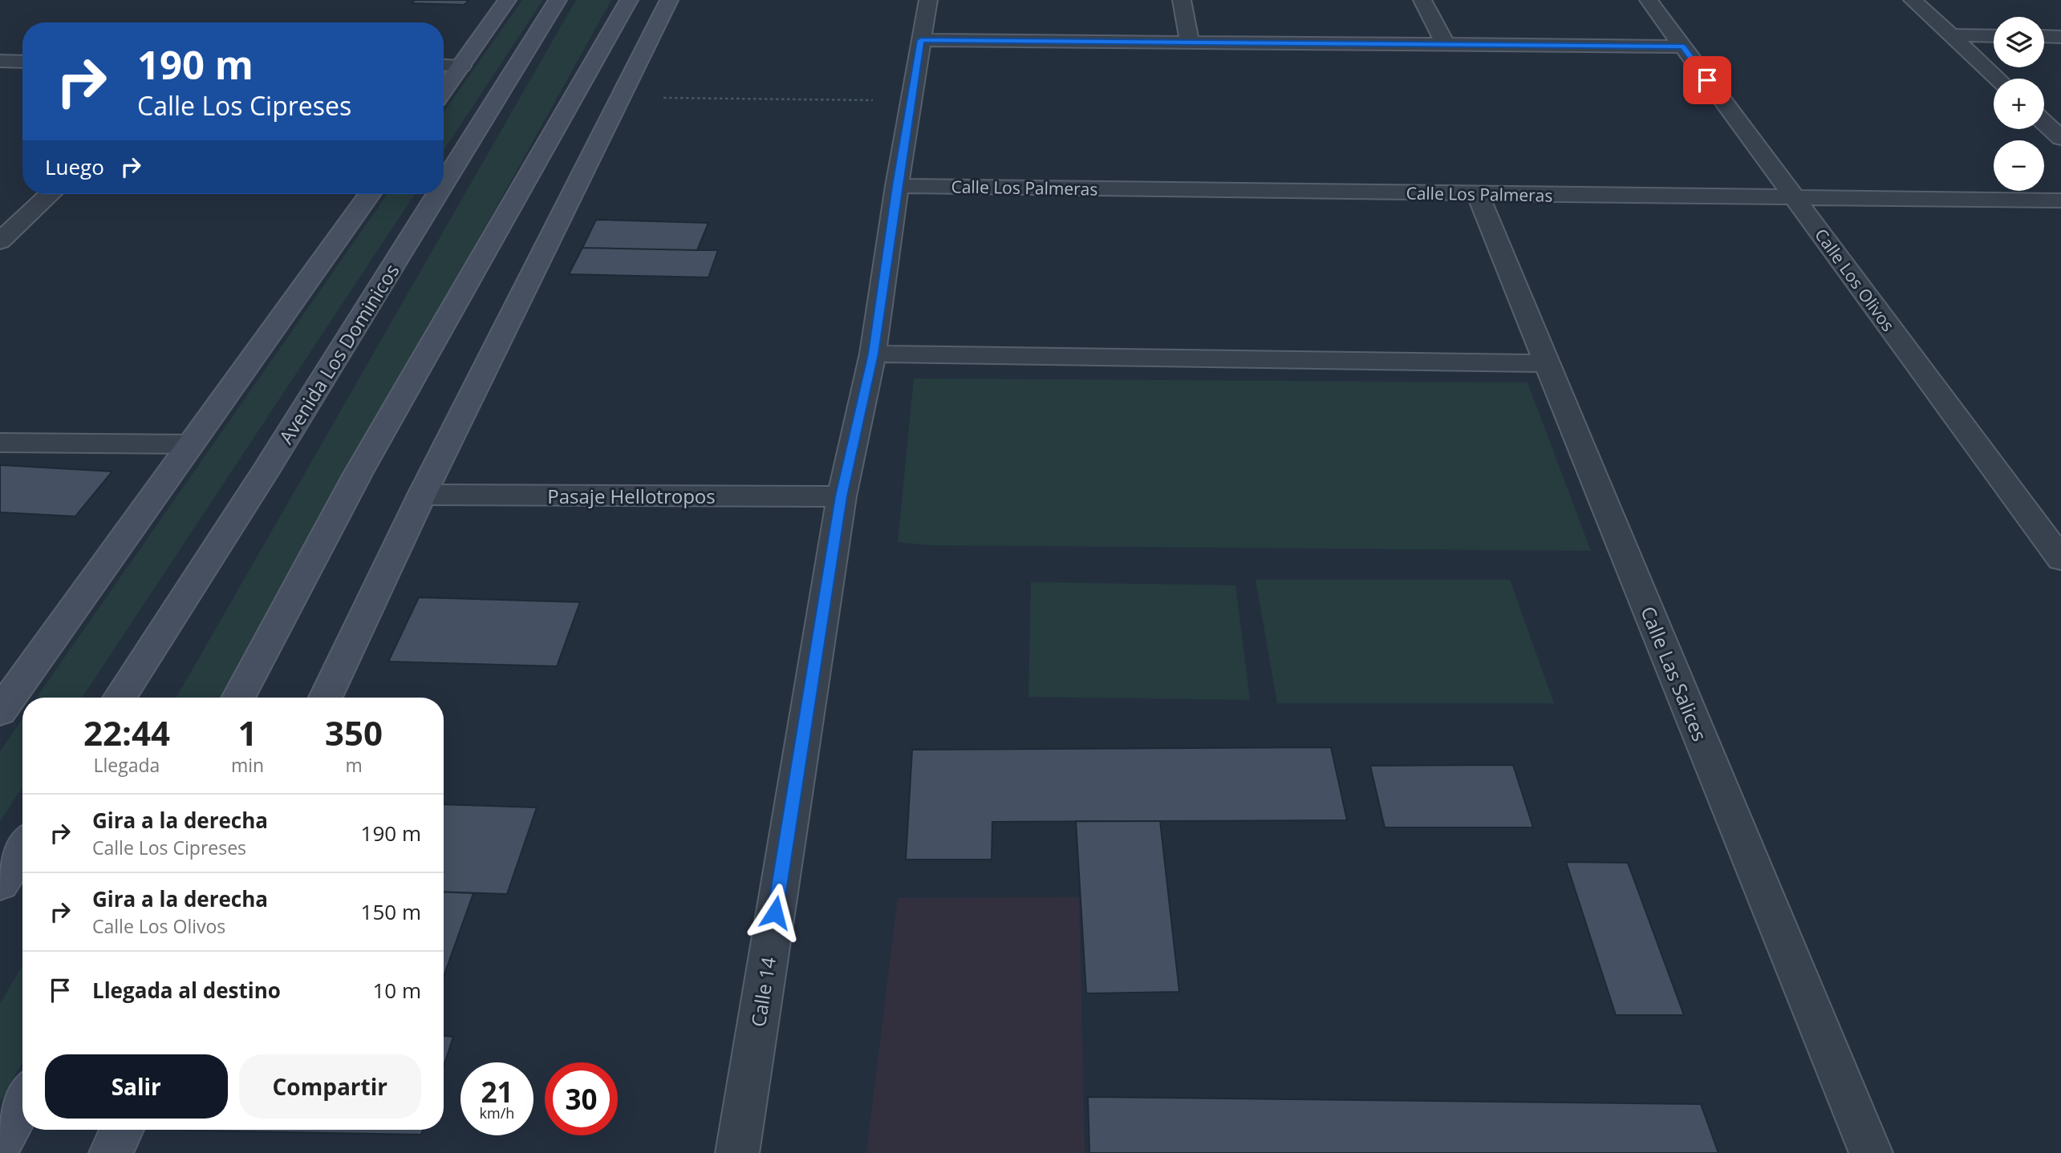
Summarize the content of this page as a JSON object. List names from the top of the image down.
{
  "streets": {
    "main road": ["Avenida Los Dominicos"],
    "street": [
      "Calle Los Palmeras",
      "Calle Los Olivos",
      "Pasaje Hellotropos",
      "Calle Las Salices",
      "Calle 14"
    ]
  },
  "crossings": [
    ["Calle Los Palmeras", "Calle Los Olivos"],
    ["Calle Los Palmeras", "Calle Las Salices"],
    ["Calle Los Palmeras", "Calle 14"],
    ["Pasaje Hellotropos", "Calle 14"]
  ],
  "page": {
    "map_buttons": ["+", "−"],
    "turn": ["190 m", "Calle Los Cipreses"],
    "then": "Luego",
    "eta": [
      "22:44",
      "Llegada",
      "1",
      "min",
      "350",
      "m"
    ],
    "list": [
      {
        "name": "Gira a la derecha",
        "note": "Calle Los Cipreses",
        "value": "190 m"
      },
      {
        "name": "Gira a la derecha",
        "note": "Calle Los Olivos",
        "value": "150 m"
      },
      {
        "name": "Llegada al destino",
        "value": "10 m"
      }
    ],
    "buttons": ["Salir", "Compartir"],
    "speed": "21 km/h",
    "limit": "30"
  }
}
